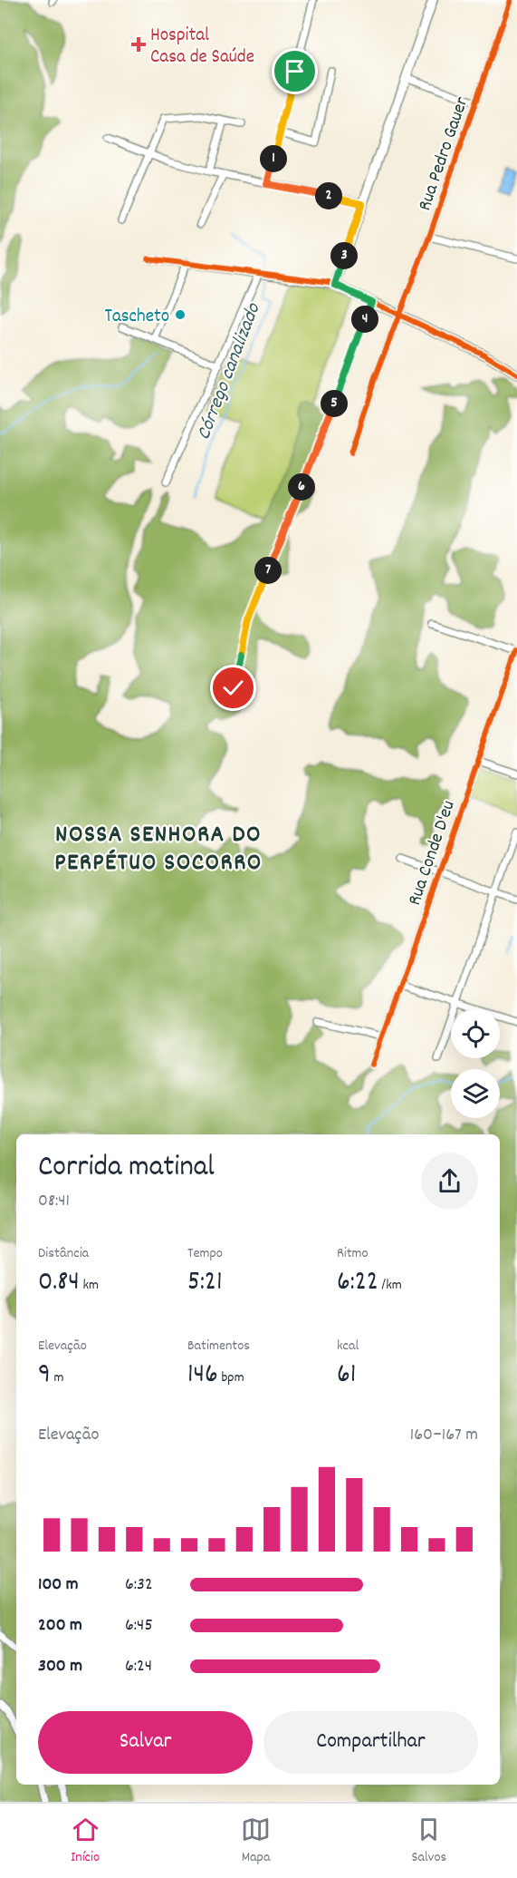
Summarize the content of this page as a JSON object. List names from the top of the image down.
{
  "streets": {
    "street": ["Rua Pedro Gauer", "Rua Conde D'eu"]
  },
  "districts": ["NOSSA SENHORA DO PERPÉTUO SOCORRO"],
  "water": ["Córrego canalizado"],
  "places": {
    "health": ["Hospital Casa de Saúde"],
    "other": ["Tascheto"]
  },
  "page": {
    "pins": [
      "1",
      "2",
      "3",
      "4",
      "5",
      "6",
      "7"
    ],
    "heading": ["Corrida matinal", "08:41"],
    "stats": [
      ["Distância", "0.84 km"],
      ["Tempo", "5:21"],
      ["Ritmo", "6:22 /km"],
      ["Elevação", "9 m"],
      ["Batimentos", "146 bpm"],
      ["kcal", "61"]
    ],
    "chart": ["Elevação", "160–167 m"],
    "list": [
      {
        "name": "100 m",
        "note": "6:32"
      },
      {
        "name": "200 m",
        "note": "6:45"
      },
      {
        "name": "300 m",
        "note": "6:24"
      }
    ],
    "buttons": ["Salvar", "Compartilhar"],
    "tabs": ["Início", "Mapa", "Salvos"]
  }
}
